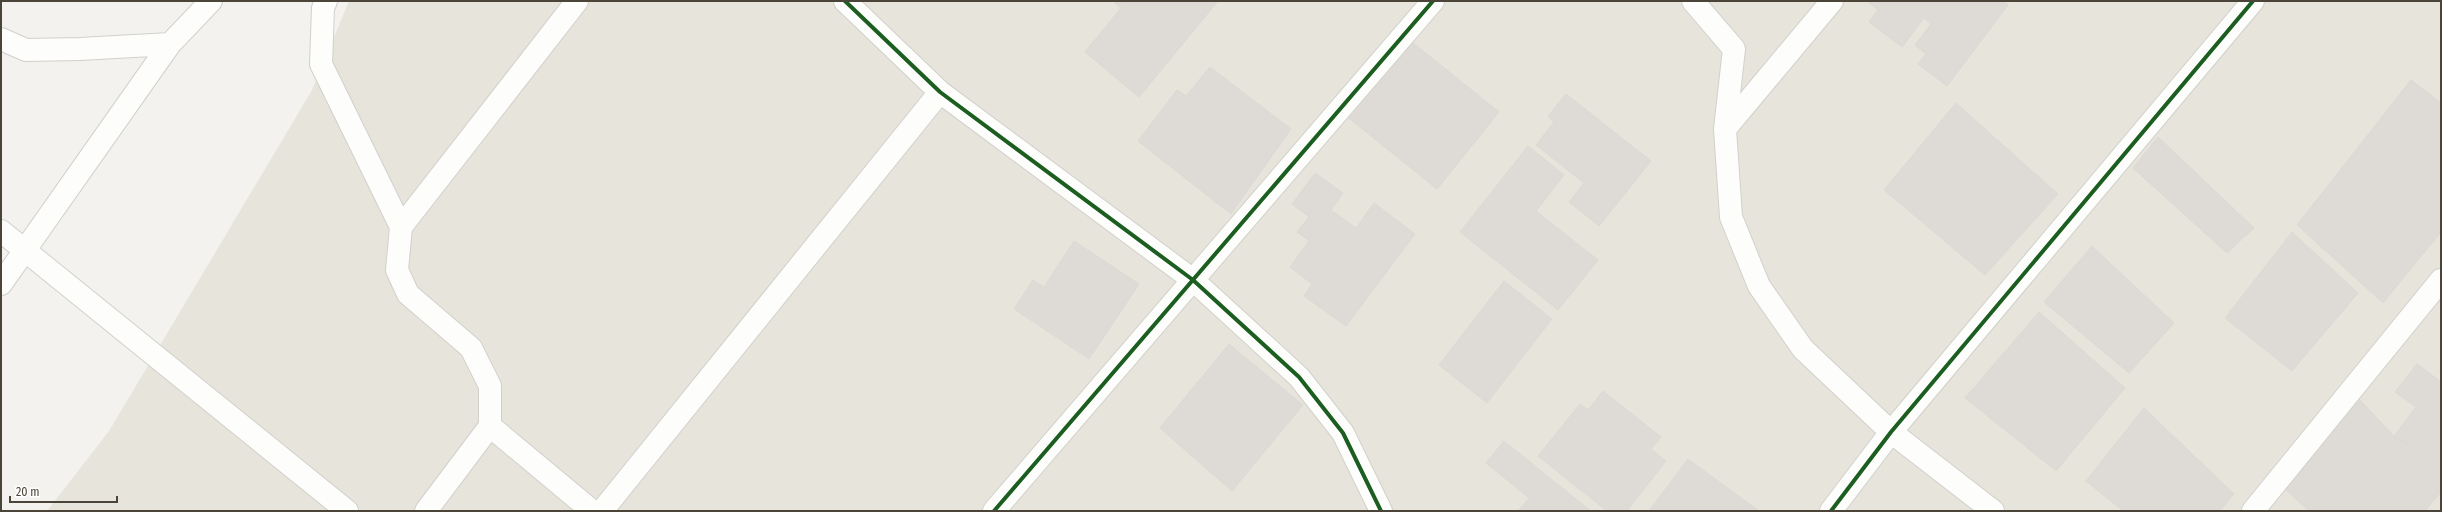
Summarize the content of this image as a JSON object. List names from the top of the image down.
{
  "scale_bar": "20 m"
}
